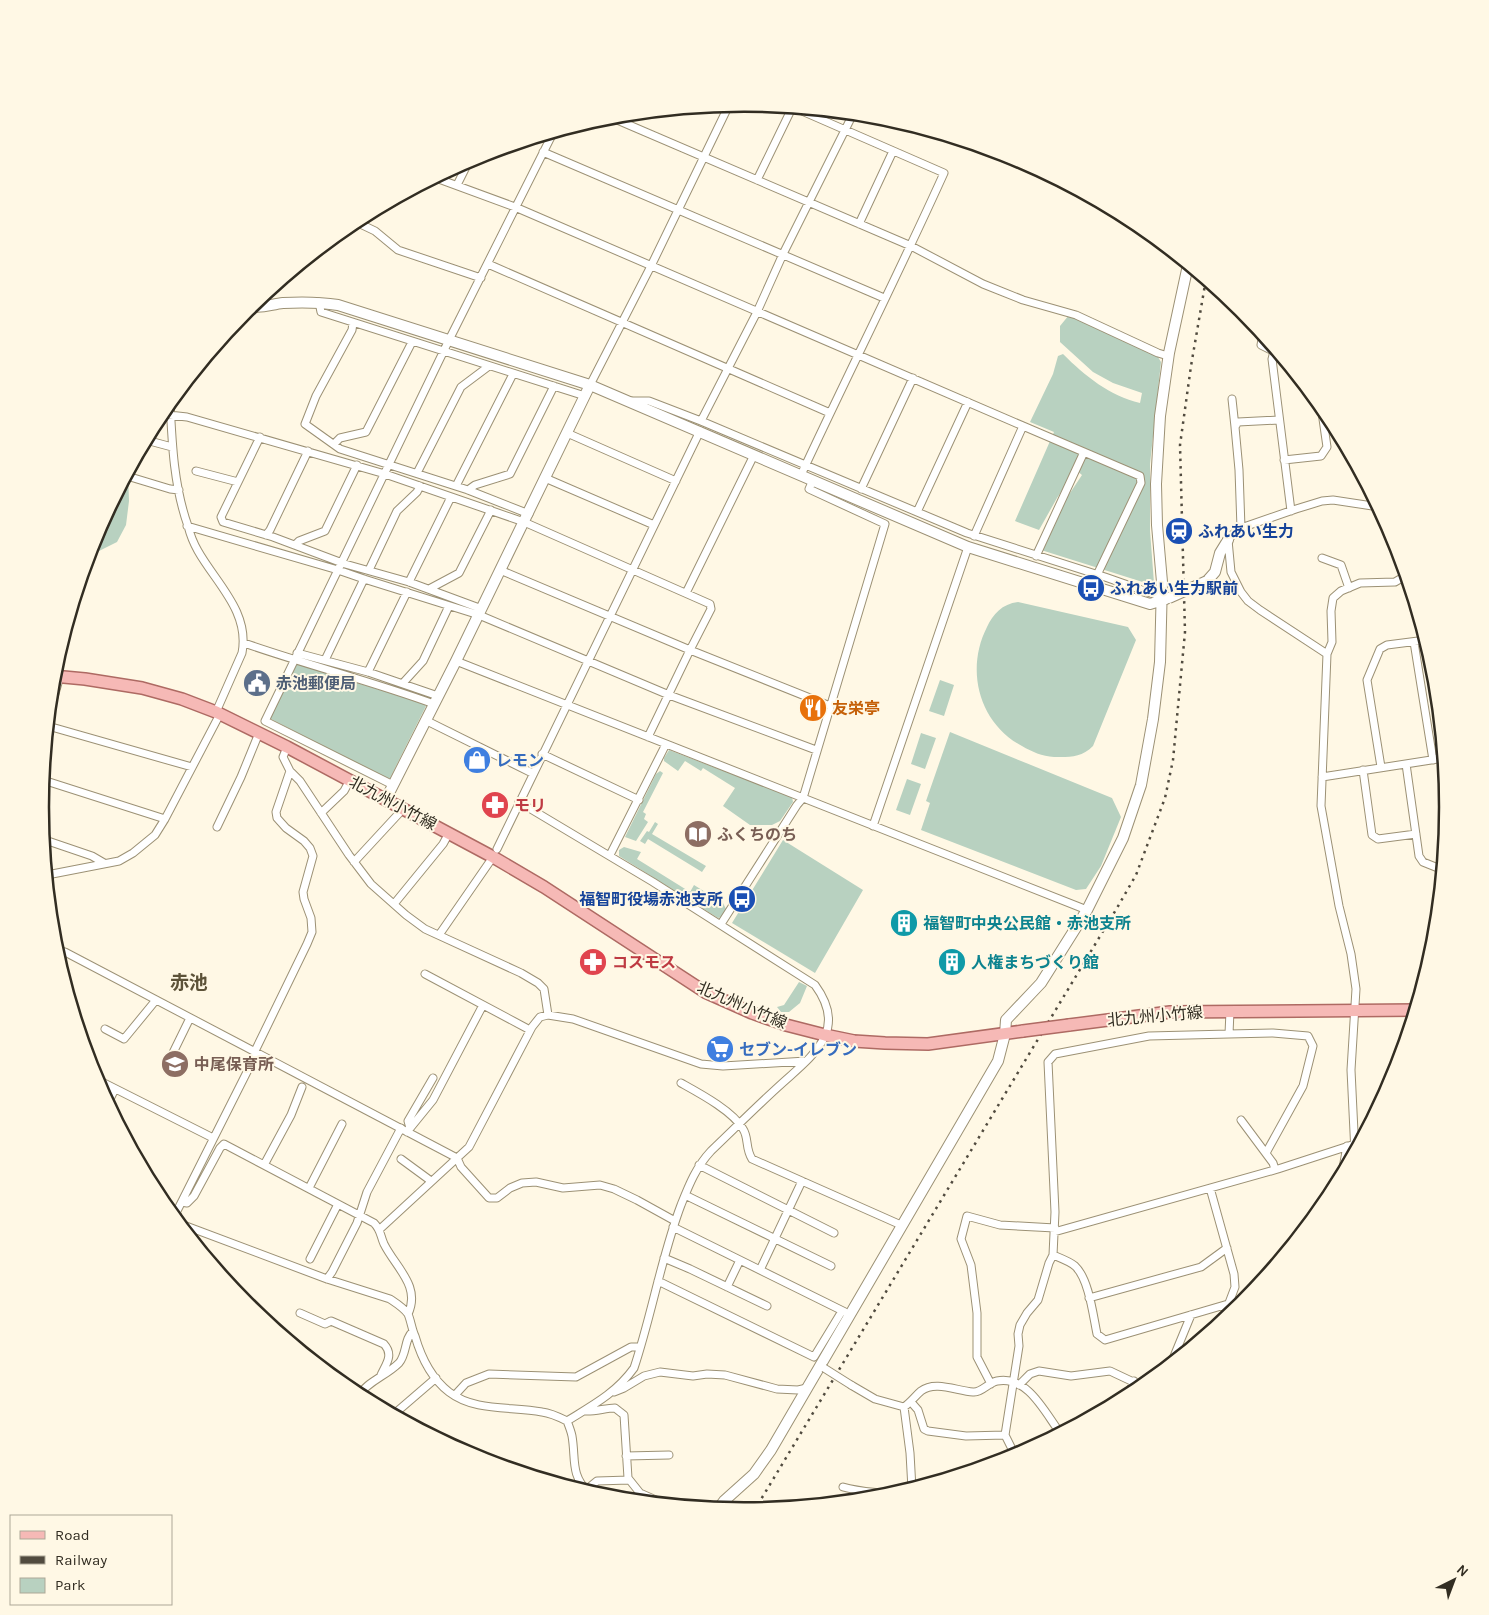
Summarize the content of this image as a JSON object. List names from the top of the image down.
{
  "streets": {
    "main road": ["北九州小竹線"]
  },
  "districts": ["赤池"],
  "places": {
    "station": ["ふれあい生力"],
    "bus stop": ["ふれあい生力駅前", "福智町役場赤池支所"],
    "public building": ["赤池郵便局"],
    "restaurant": ["友栄亭"],
    "shop": ["レモン"],
    "pharmacy": ["モリ", "コスモス"],
    "library": ["ふくちのち"],
    "building": ["福智町中央公民館・赤池支所", "人権まちづくり館"],
    "supermarket": ["セブン-イレブン"],
    "school or university": ["中尾保育所"]
  },
  "legend": ["Road", "Railway", "Park"],
  "north": "top right"
}
